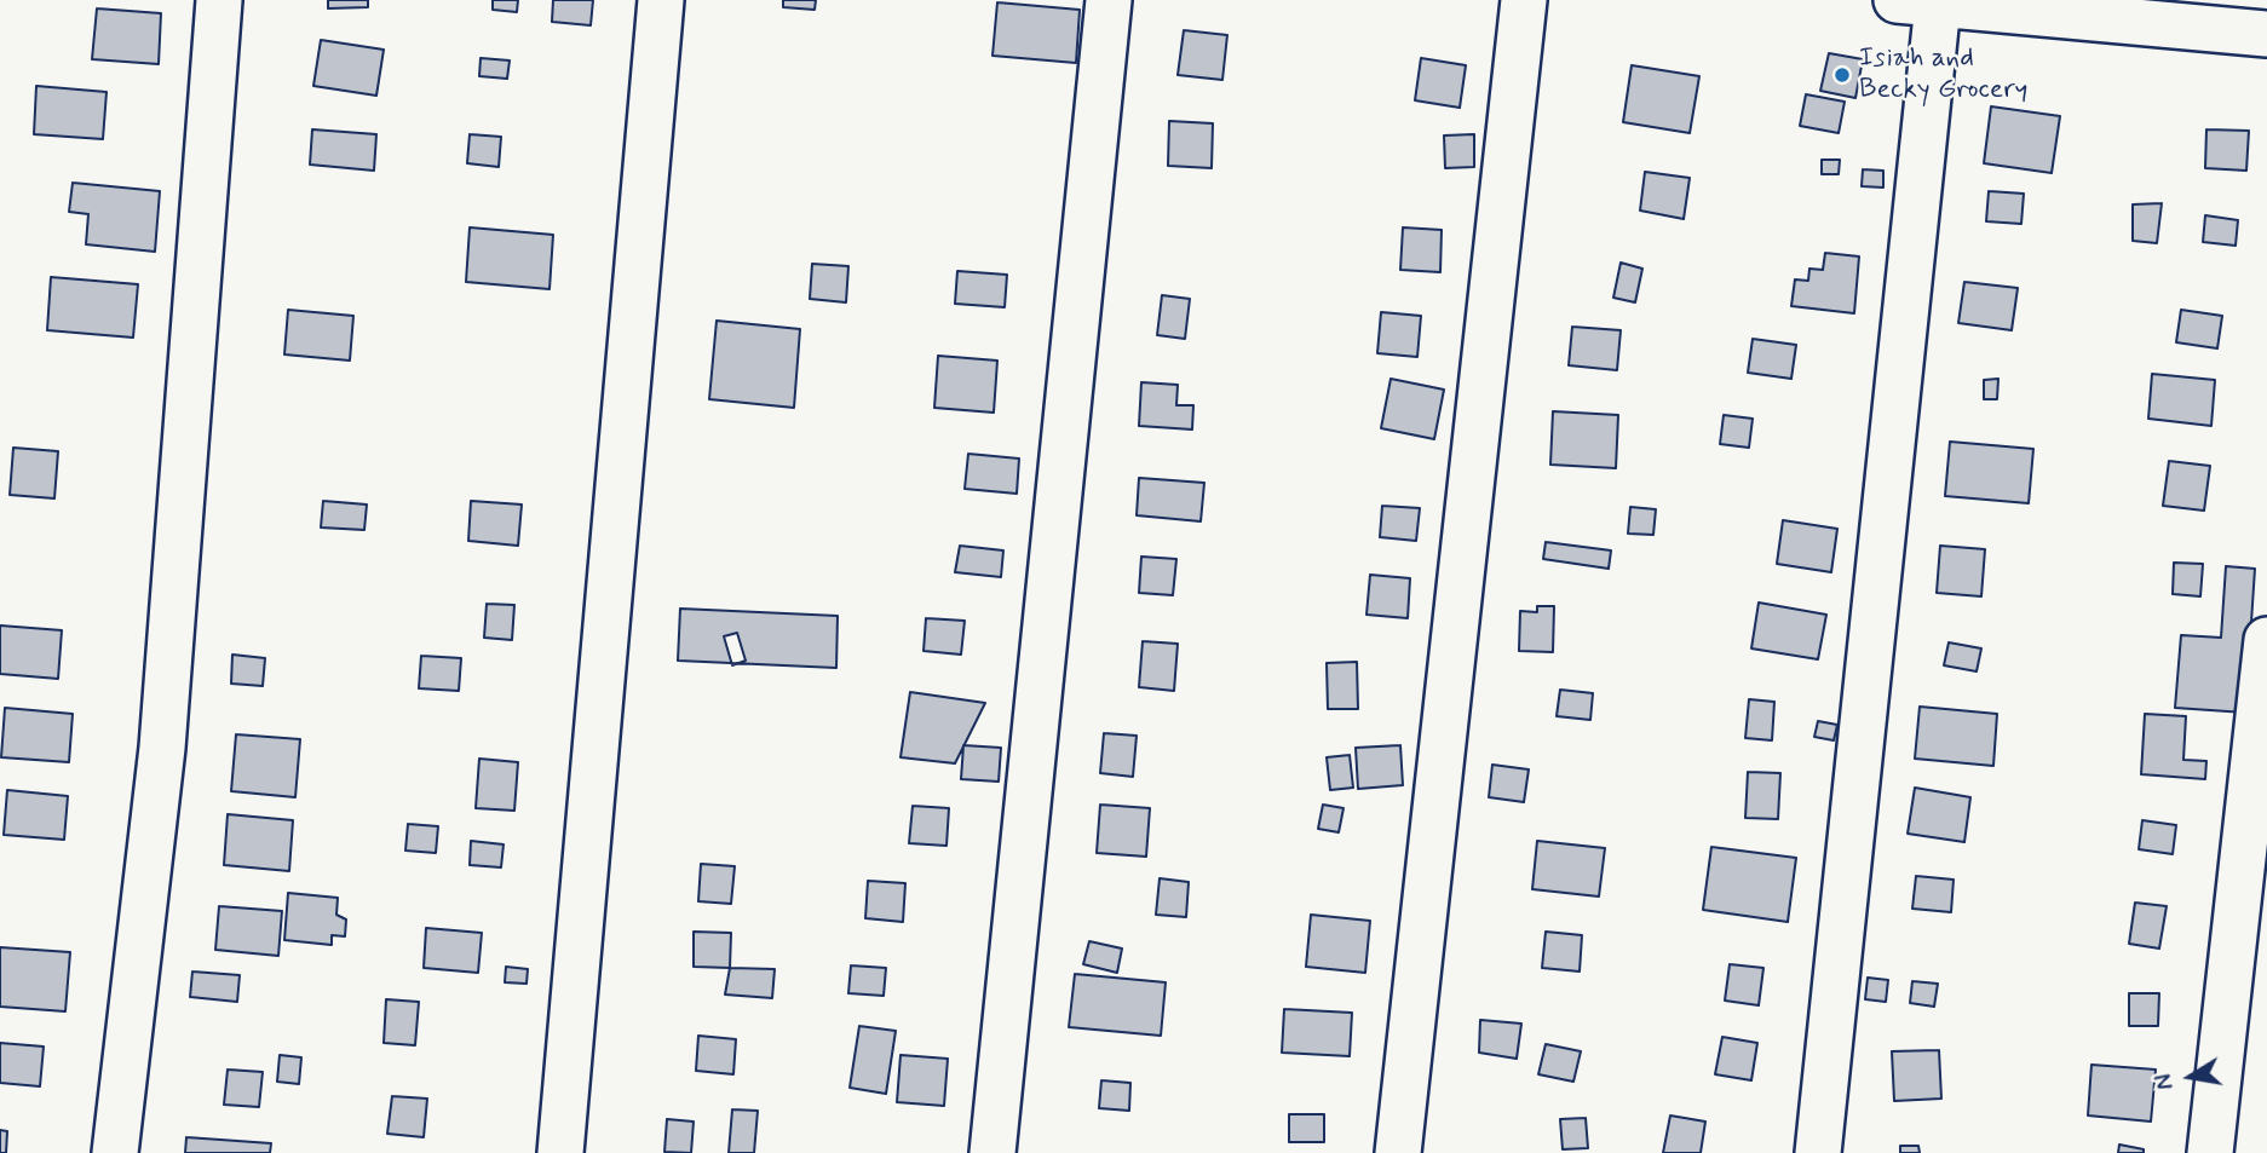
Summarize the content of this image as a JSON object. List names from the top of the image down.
{
  "places": ["Isiah and Becky Grocery"],
  "north": "left"
}
